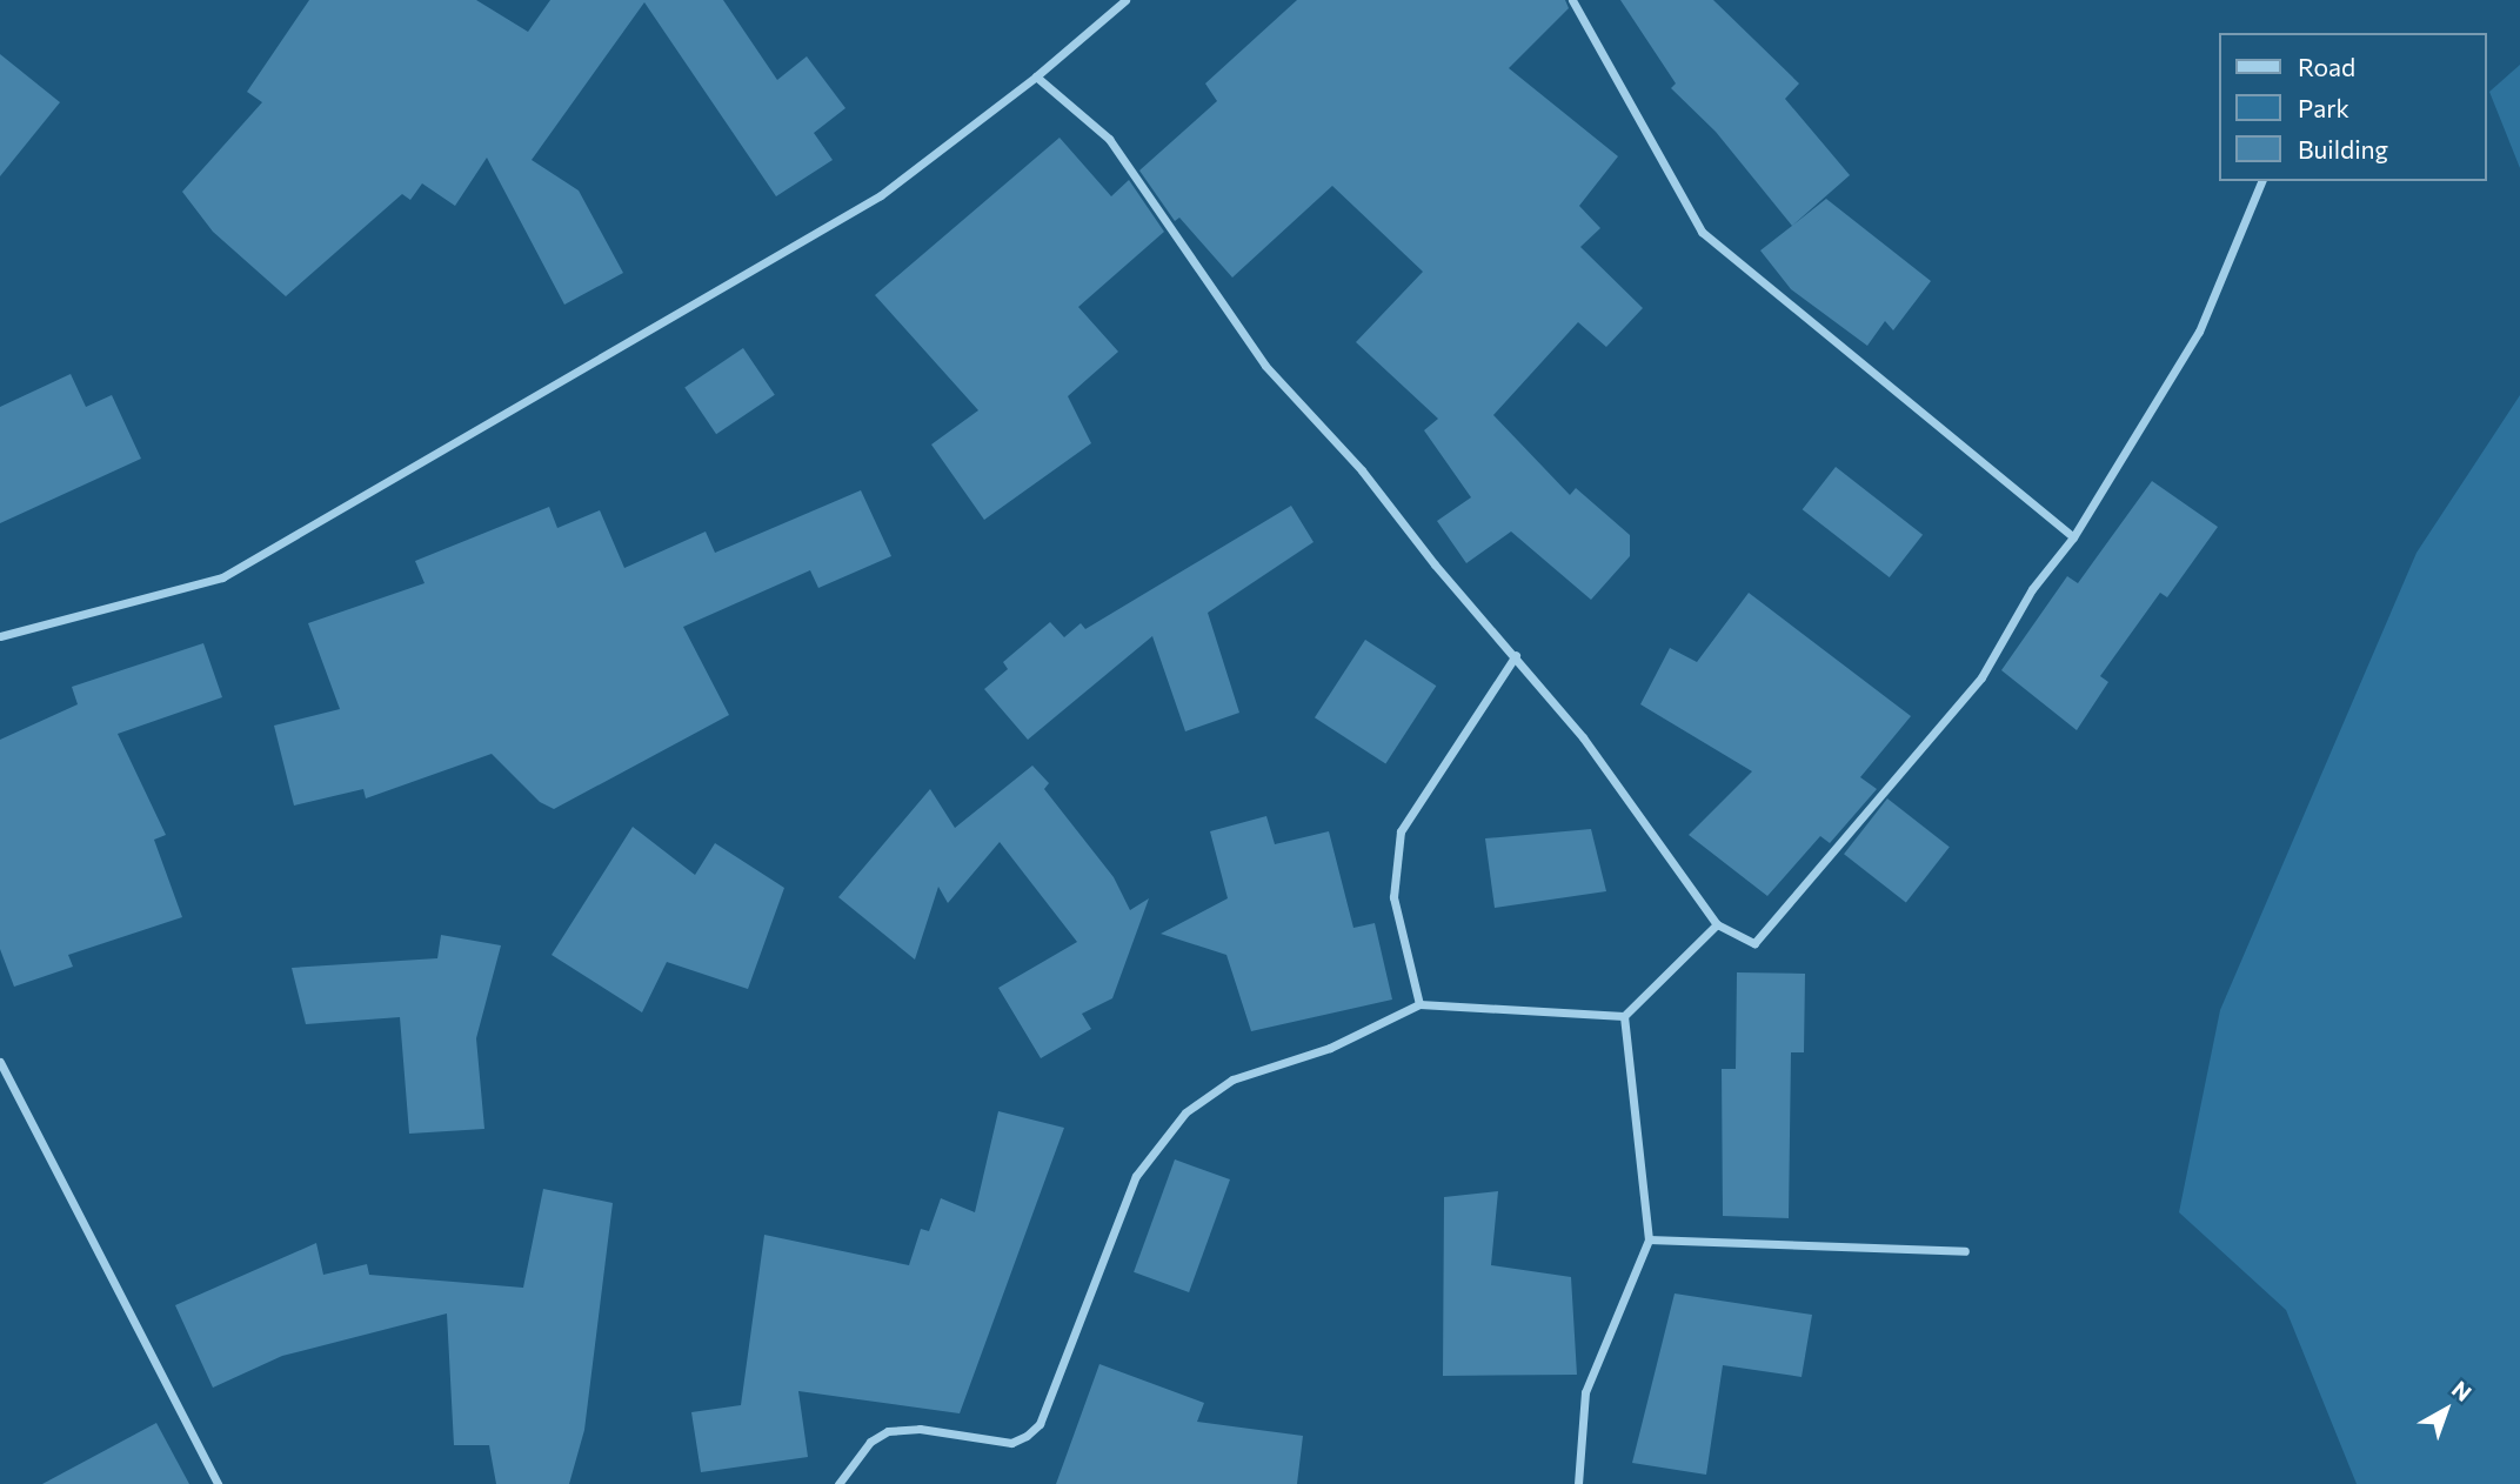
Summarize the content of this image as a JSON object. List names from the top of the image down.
{
  "legend": ["Road", "Park", "Building"],
  "north": "top right"
}
